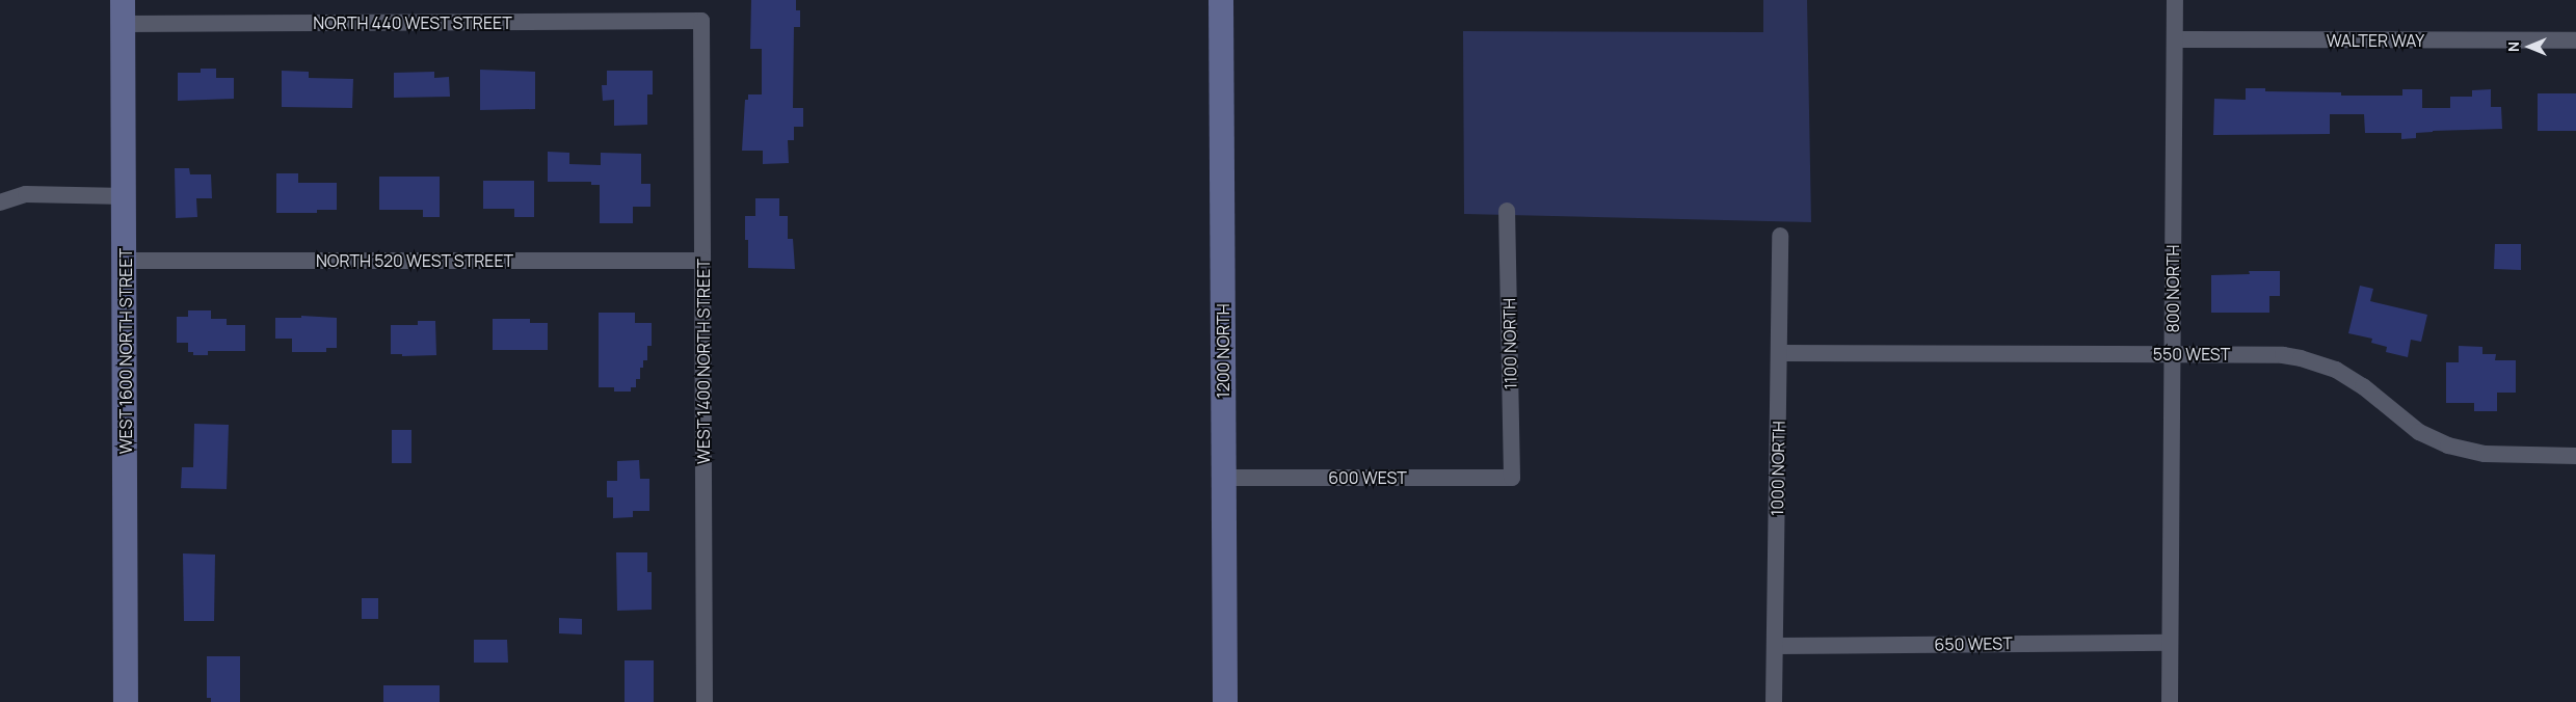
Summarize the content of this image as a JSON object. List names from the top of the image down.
{
  "streets": {
    "street": [
      "NORTH 440 WEST STREET",
      "WALTER WAY",
      "NORTH 520 WEST STREET",
      "800 NORTH",
      "1100 NORTH",
      "WEST 1600 NORTH STREET",
      "1200 NORTH",
      "550 WEST",
      "WEST 1400 NORTH STREET",
      "1000 NORTH",
      "600 WEST",
      "650 WEST"
    ]
  },
  "crossings": [
    ["NORTH 440 WEST STREET", "WEST 1600 NORTH STREET"],
    ["NORTH 440 WEST STREET", "WEST 1400 NORTH STREET"],
    ["WALTER WAY", "800 NORTH"],
    ["NORTH 520 WEST STREET", "WEST 1600 NORTH STREET"],
    ["NORTH 520 WEST STREET", "WEST 1400 NORTH STREET"],
    ["800 NORTH", "550 WEST"],
    ["800 NORTH", "650 WEST"],
    ["1100 NORTH", "600 WEST"],
    ["1200 NORTH", "600 WEST"],
    ["550 WEST", "1000 NORTH"],
    ["1000 NORTH", "650 WEST"]
  ],
  "north": "left"
}
